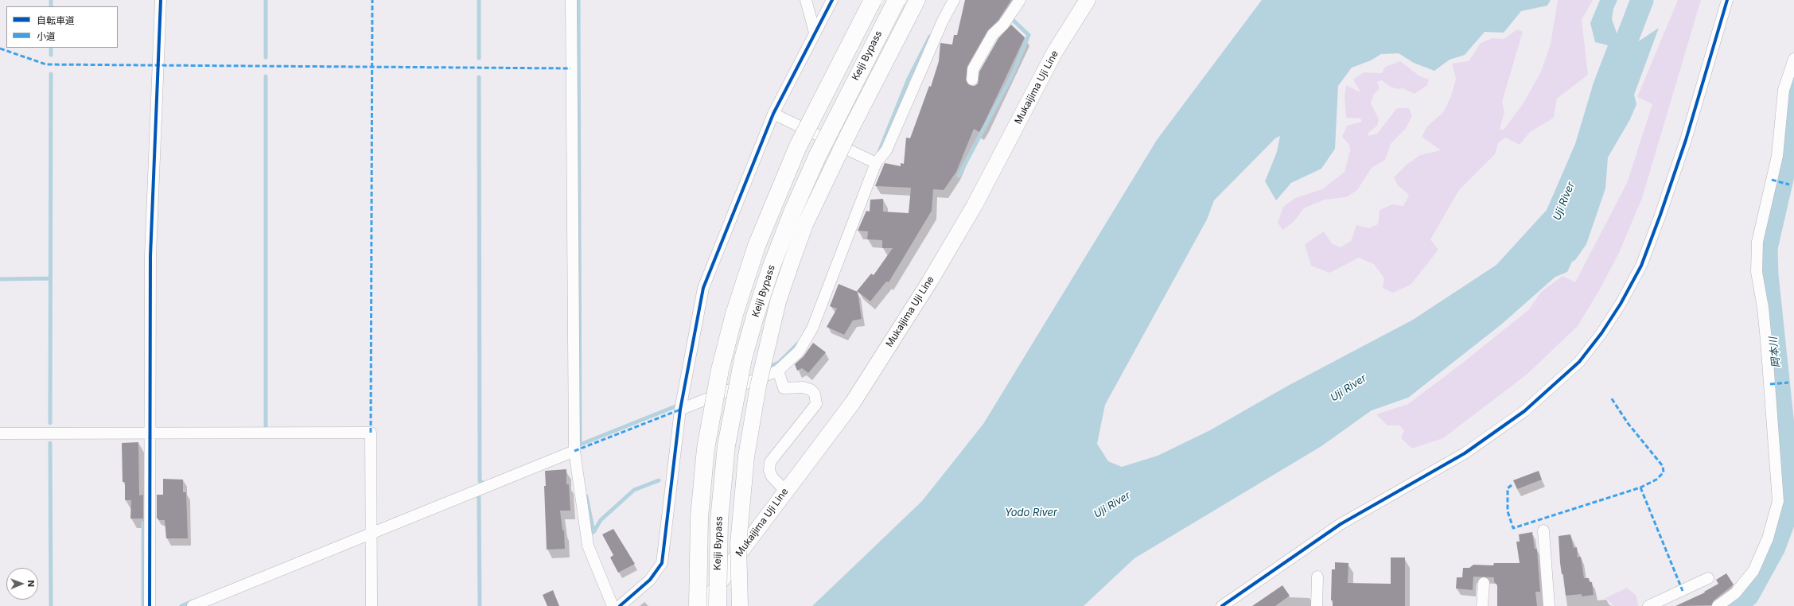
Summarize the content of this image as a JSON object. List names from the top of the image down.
{
  "streets": {
    "highway": ["Keiji Bypass"],
    "main road": ["Mukaijima Uji Line"]
  },
  "water": ["Uji River", "岡本川", "Yodo River"],
  "legend": ["自転車道", "小道"],
  "north": "right"
}
